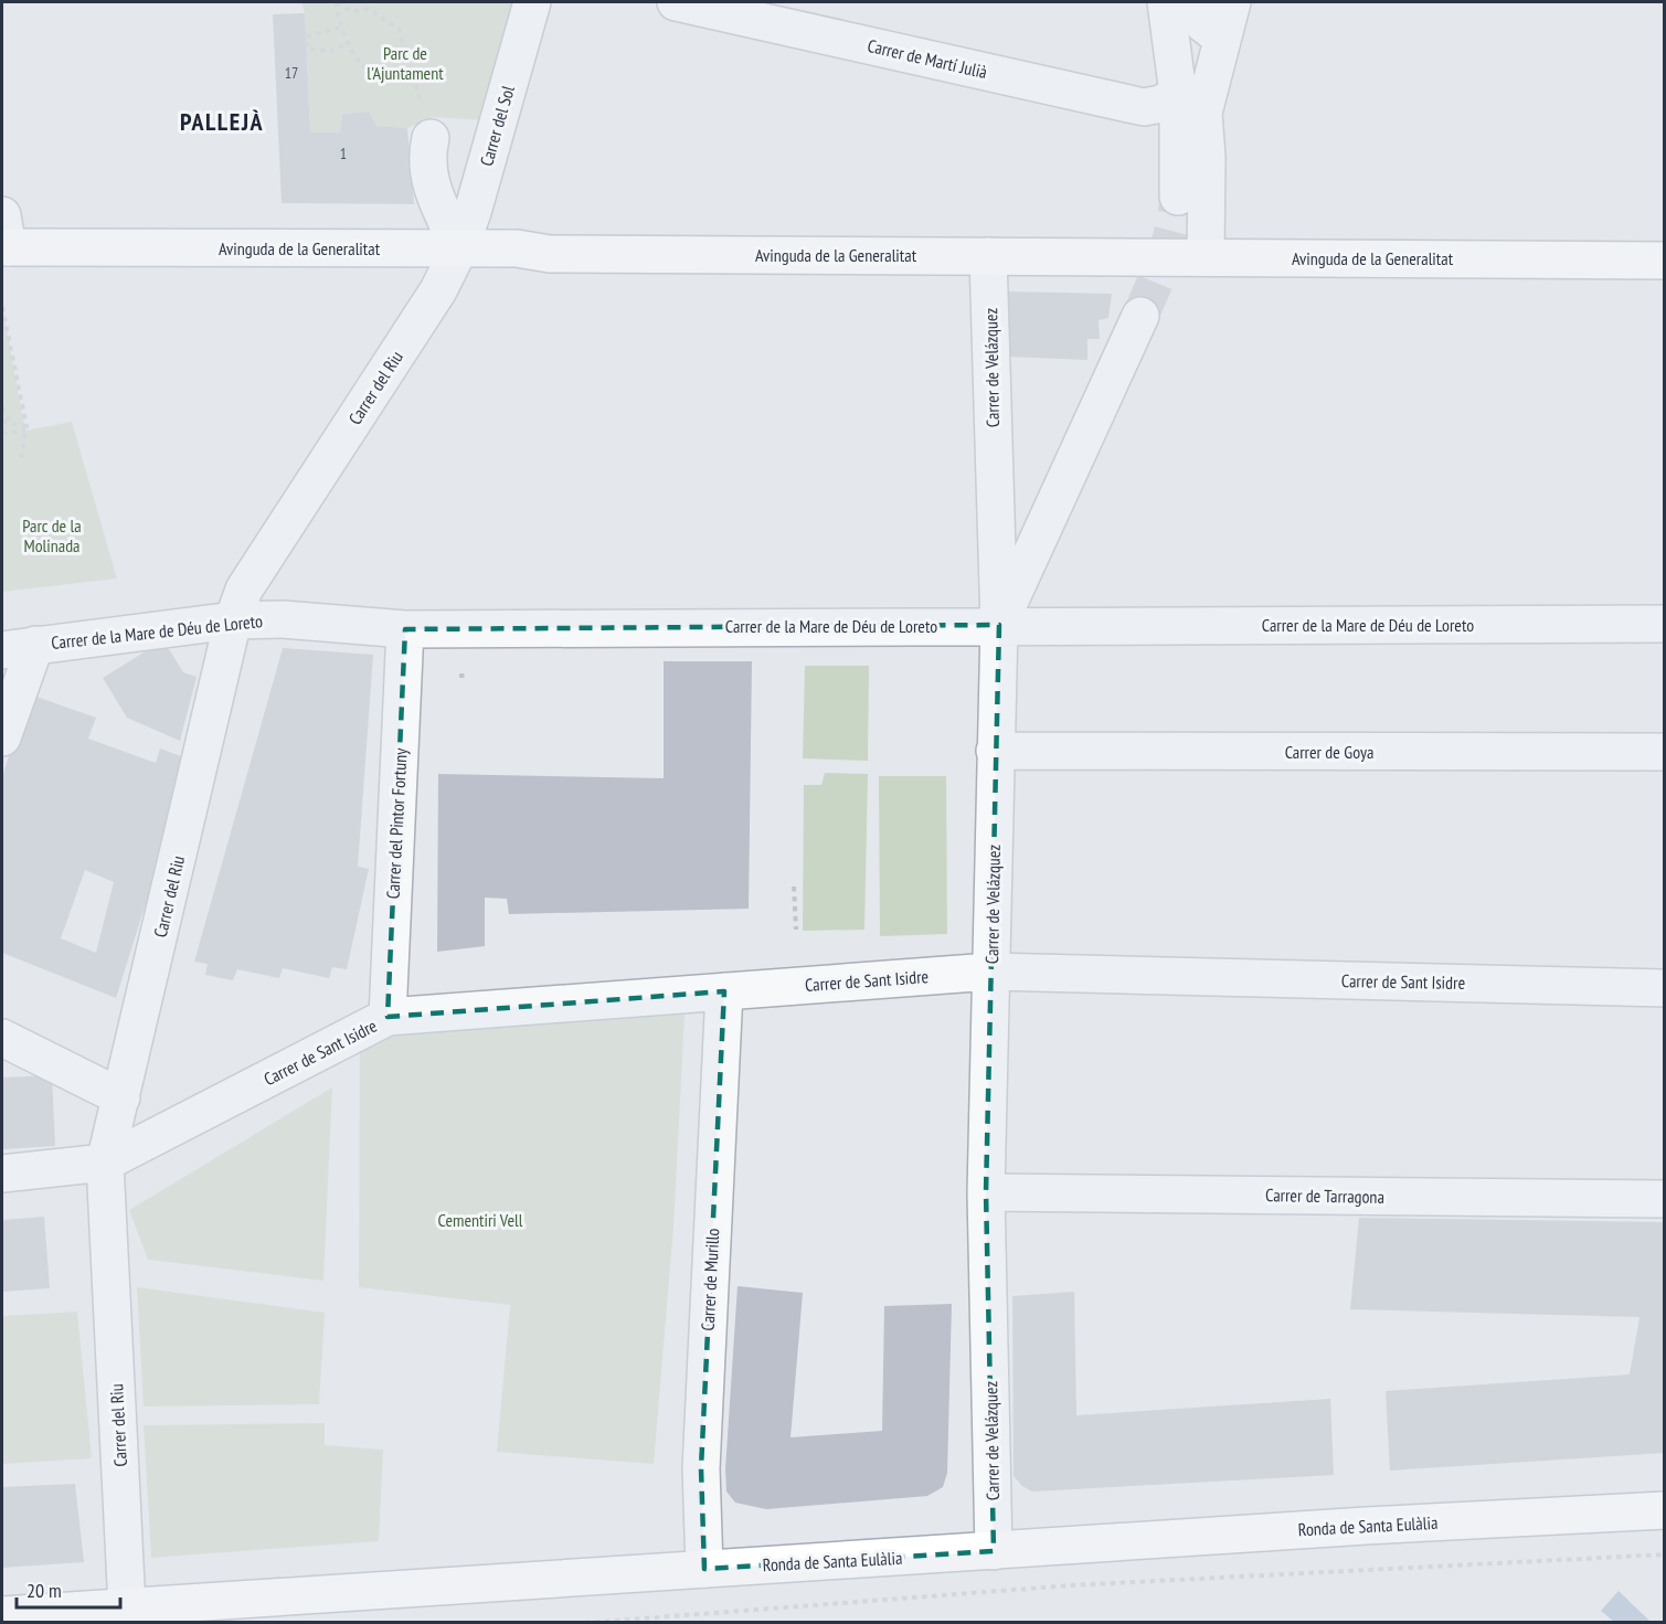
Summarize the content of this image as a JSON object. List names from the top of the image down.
{
  "streets": {
    "main road": ["Avinguda de la Generalitat", "Ronda de Santa Eulàlia"],
    "street": [
      "Carrer de Martí Julià",
      "Carrer del Sol",
      "Carrer de Velázquez",
      "Carrer del Riu",
      "Carrer de la Mare de Déu de Loreto",
      "Carrer de Goya",
      "Carrer del Pintor Fortuny",
      "Carrer de Sant Isidre",
      "Carrer de Tarragona",
      "Carrer de Murillo"
    ]
  },
  "crossings": [
    ["Carrer del Sol", "Avinguda de la Generalitat"],
    ["Carrer del Sol", "Carrer del Riu"],
    ["Avinguda de la Generalitat", "Carrer de Velázquez"],
    ["Avinguda de la Generalitat", "Carrer del Riu"],
    ["Carrer de Velázquez", "Carrer de la Mare de Déu de Loreto"],
    ["Carrer de Velázquez", "Carrer de Goya"],
    ["Carrer de Velázquez", "Carrer de Sant Isidre"],
    ["Carrer de Velázquez", "Carrer de Tarragona"],
    ["Carrer de Velázquez", "Ronda de Santa Eulàlia"],
    ["Carrer del Riu", "Carrer de la Mare de Déu de Loreto"],
    ["Carrer del Riu", "Carrer de Sant Isidre"],
    ["Carrer del Riu", "Ronda de Santa Eulàlia"],
    ["Carrer de la Mare de Déu de Loreto", "Carrer del Pintor Fortuny"],
    ["Carrer del Pintor Fortuny", "Carrer de Sant Isidre"],
    ["Carrer de Sant Isidre", "Carrer de Murillo"],
    ["Carrer de Murillo", "Ronda de Santa Eulàlia"]
  ],
  "districts": ["PALLEJÀ"],
  "parks": ["Parc de l'Ajuntament", "Parc de la Molinada", "Cementiri Vell"],
  "house_numbers": ["17", "1"],
  "scale_bar": "20 m"
}
